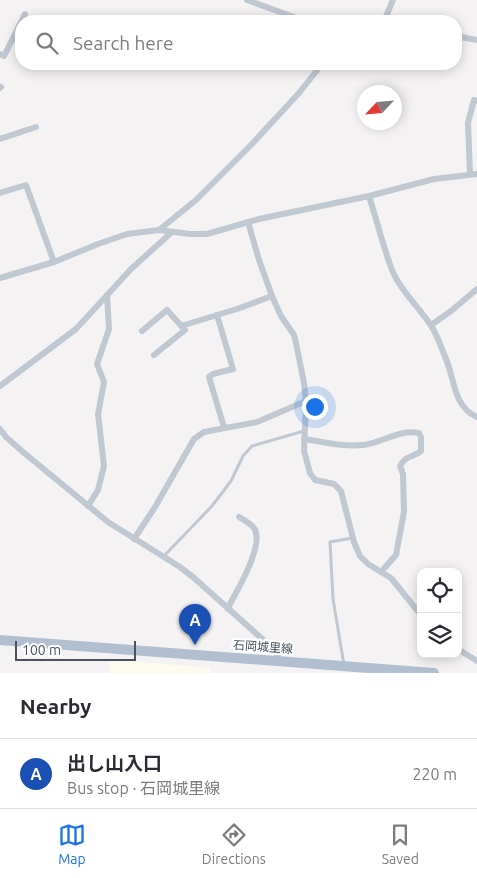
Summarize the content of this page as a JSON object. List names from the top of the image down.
{
  "streets": {
    "main road": ["石岡城里線"]
  },
  "scale_bar": "100 m",
  "north": "bottom left",
  "page": {
    "search": "Search here",
    "pins": "A",
    "scale": "100 m",
    "heading": "Nearby",
    "list": [
      {
        "mark": "A",
        "name": "出し山入口",
        "note": "Bus stop · 石岡城里線",
        "value": "220 m"
      }
    ],
    "nav": ["Map", "Directions", "Saved"]
  }
}
